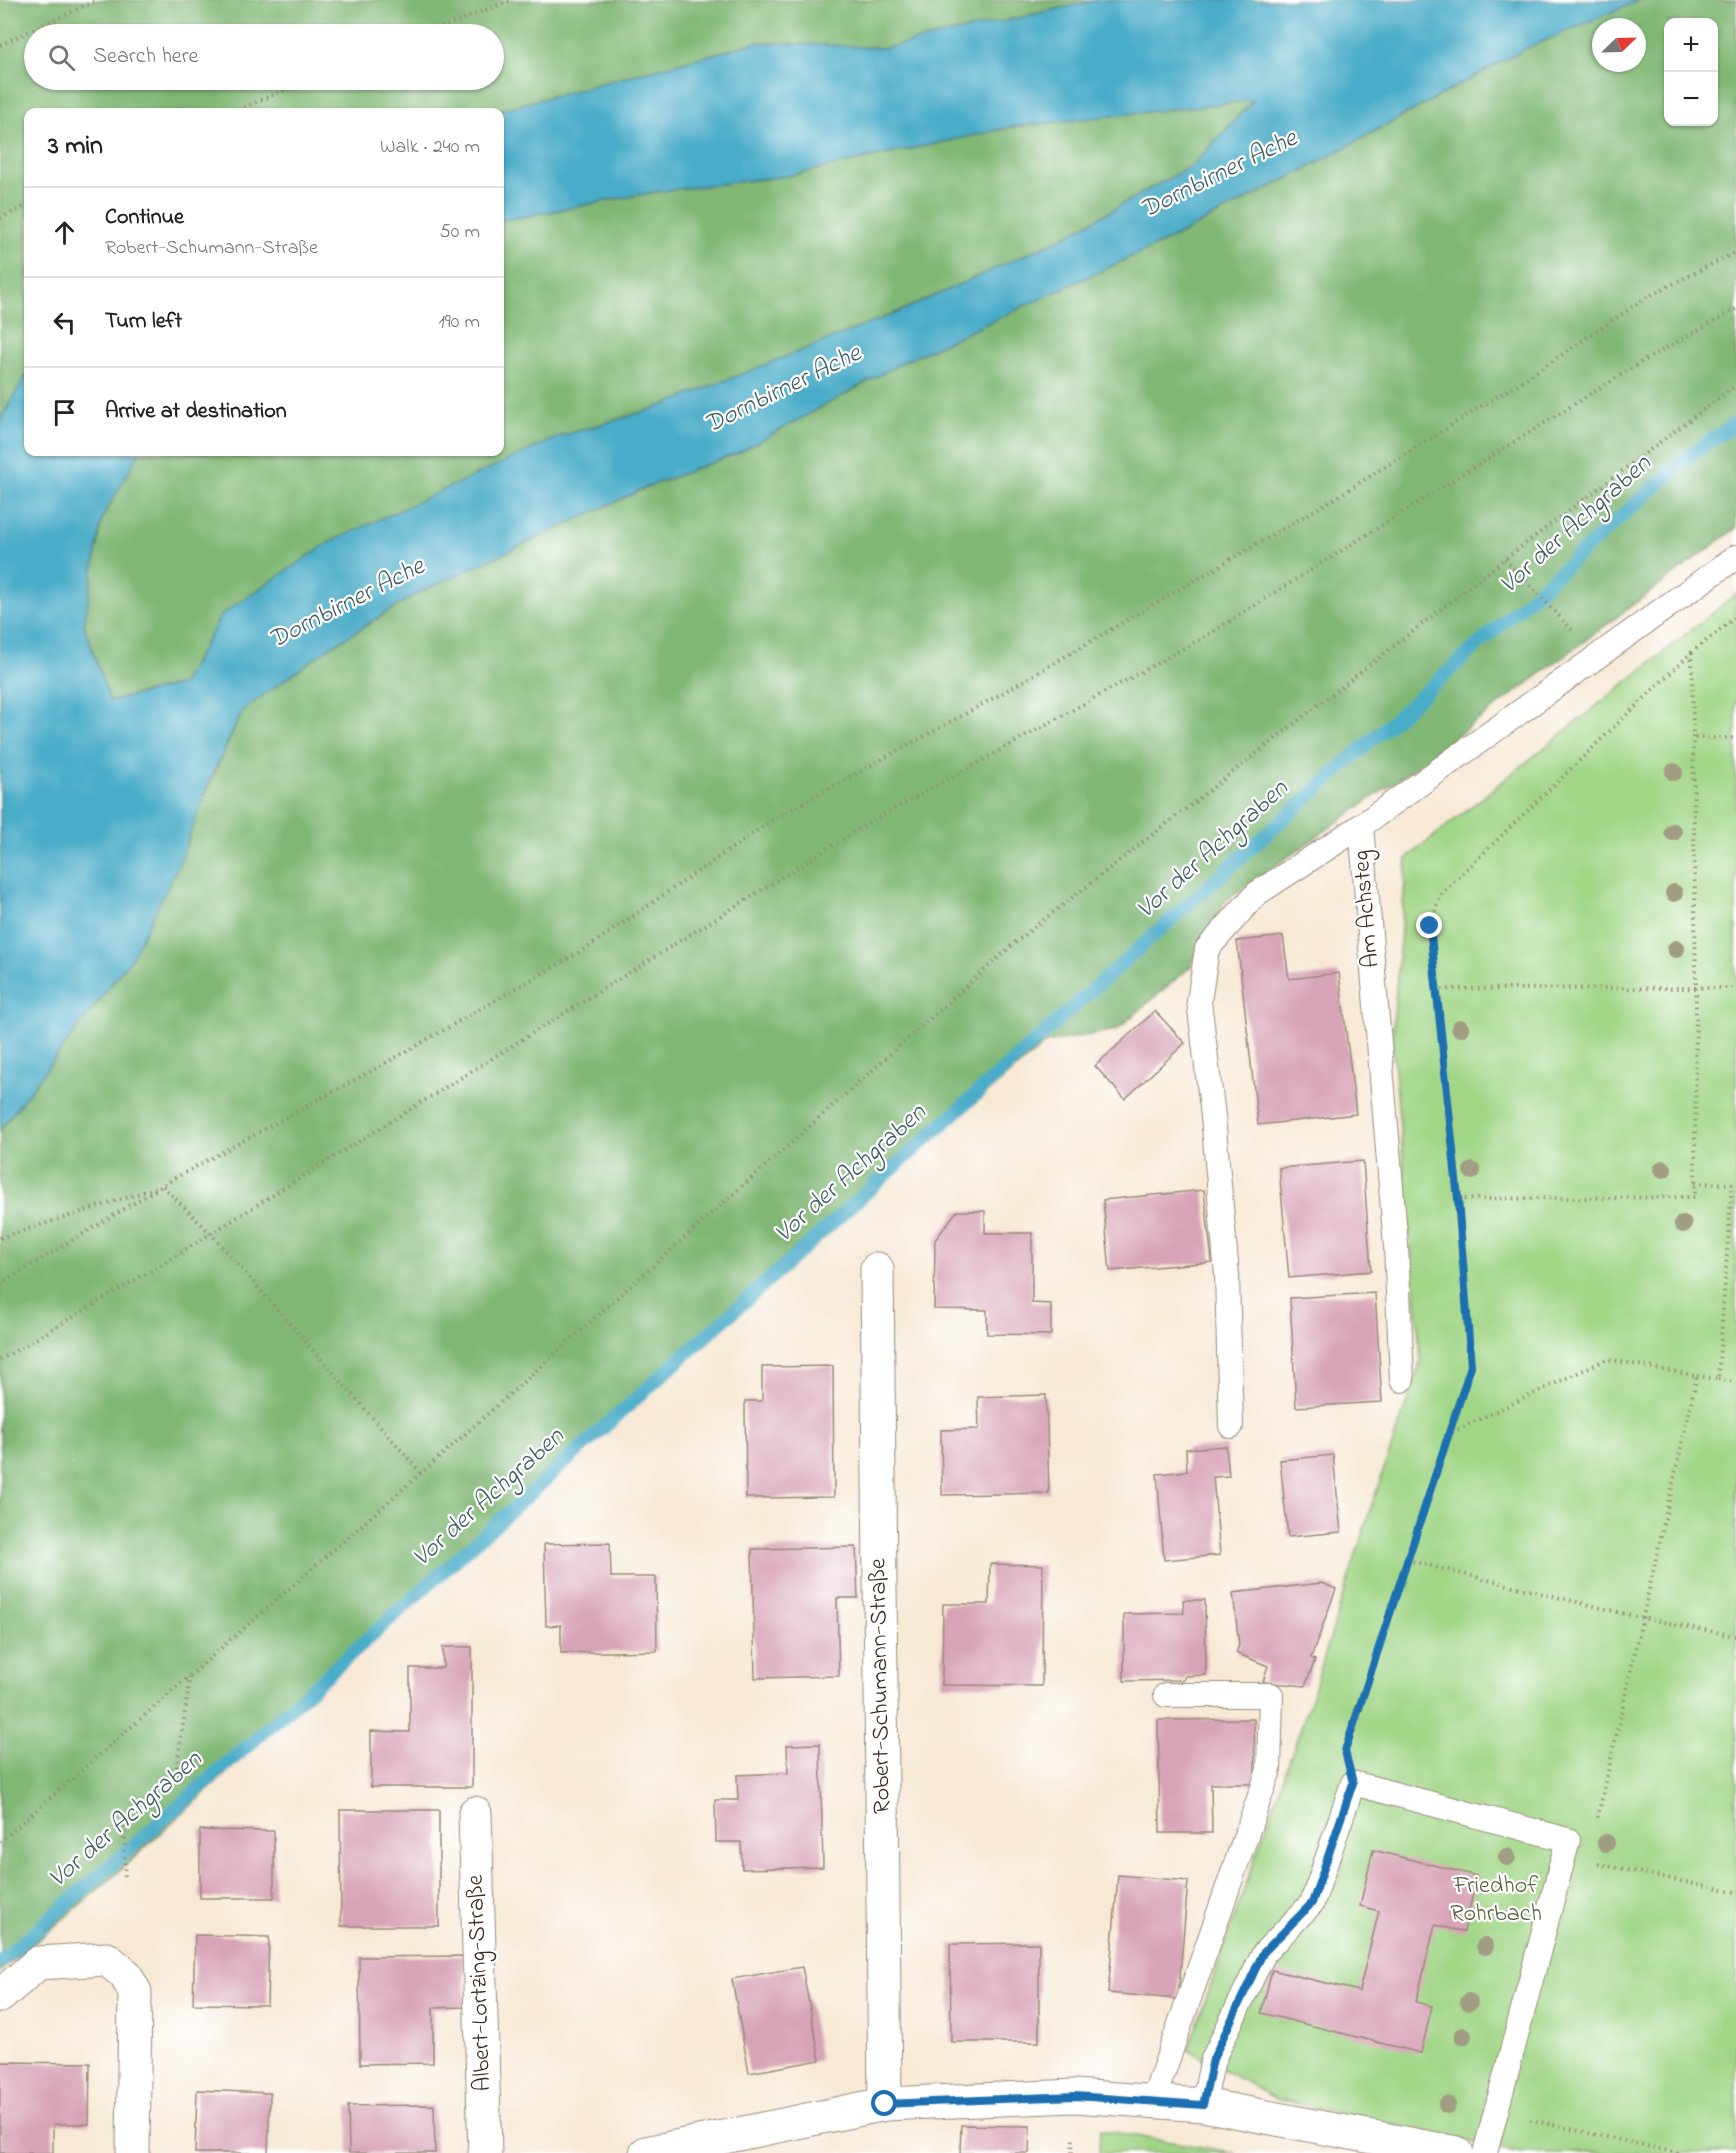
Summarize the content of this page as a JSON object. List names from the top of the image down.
{
  "streets": {
    "street": ["Robert-Schumann-Straße", "Albert-Lortzing-Straße"],
    "lane": ["Am Achsteg"]
  },
  "water": ["Dornbirner Ache", "Vor der Achgraben"],
  "parks": ["Friedhof Rohrbach"],
  "north": "top right",
  "page": {
    "map_buttons": ["+", "−"],
    "search": "Search here",
    "heading": ["3 min", "Walk · 240 m"],
    "list": [
      ["Continue", "Robert-Schumann-Straße", "50 m"],
      ["Turn left", "190 m"],
      "Arrive at destination"
    ]
  }
}
